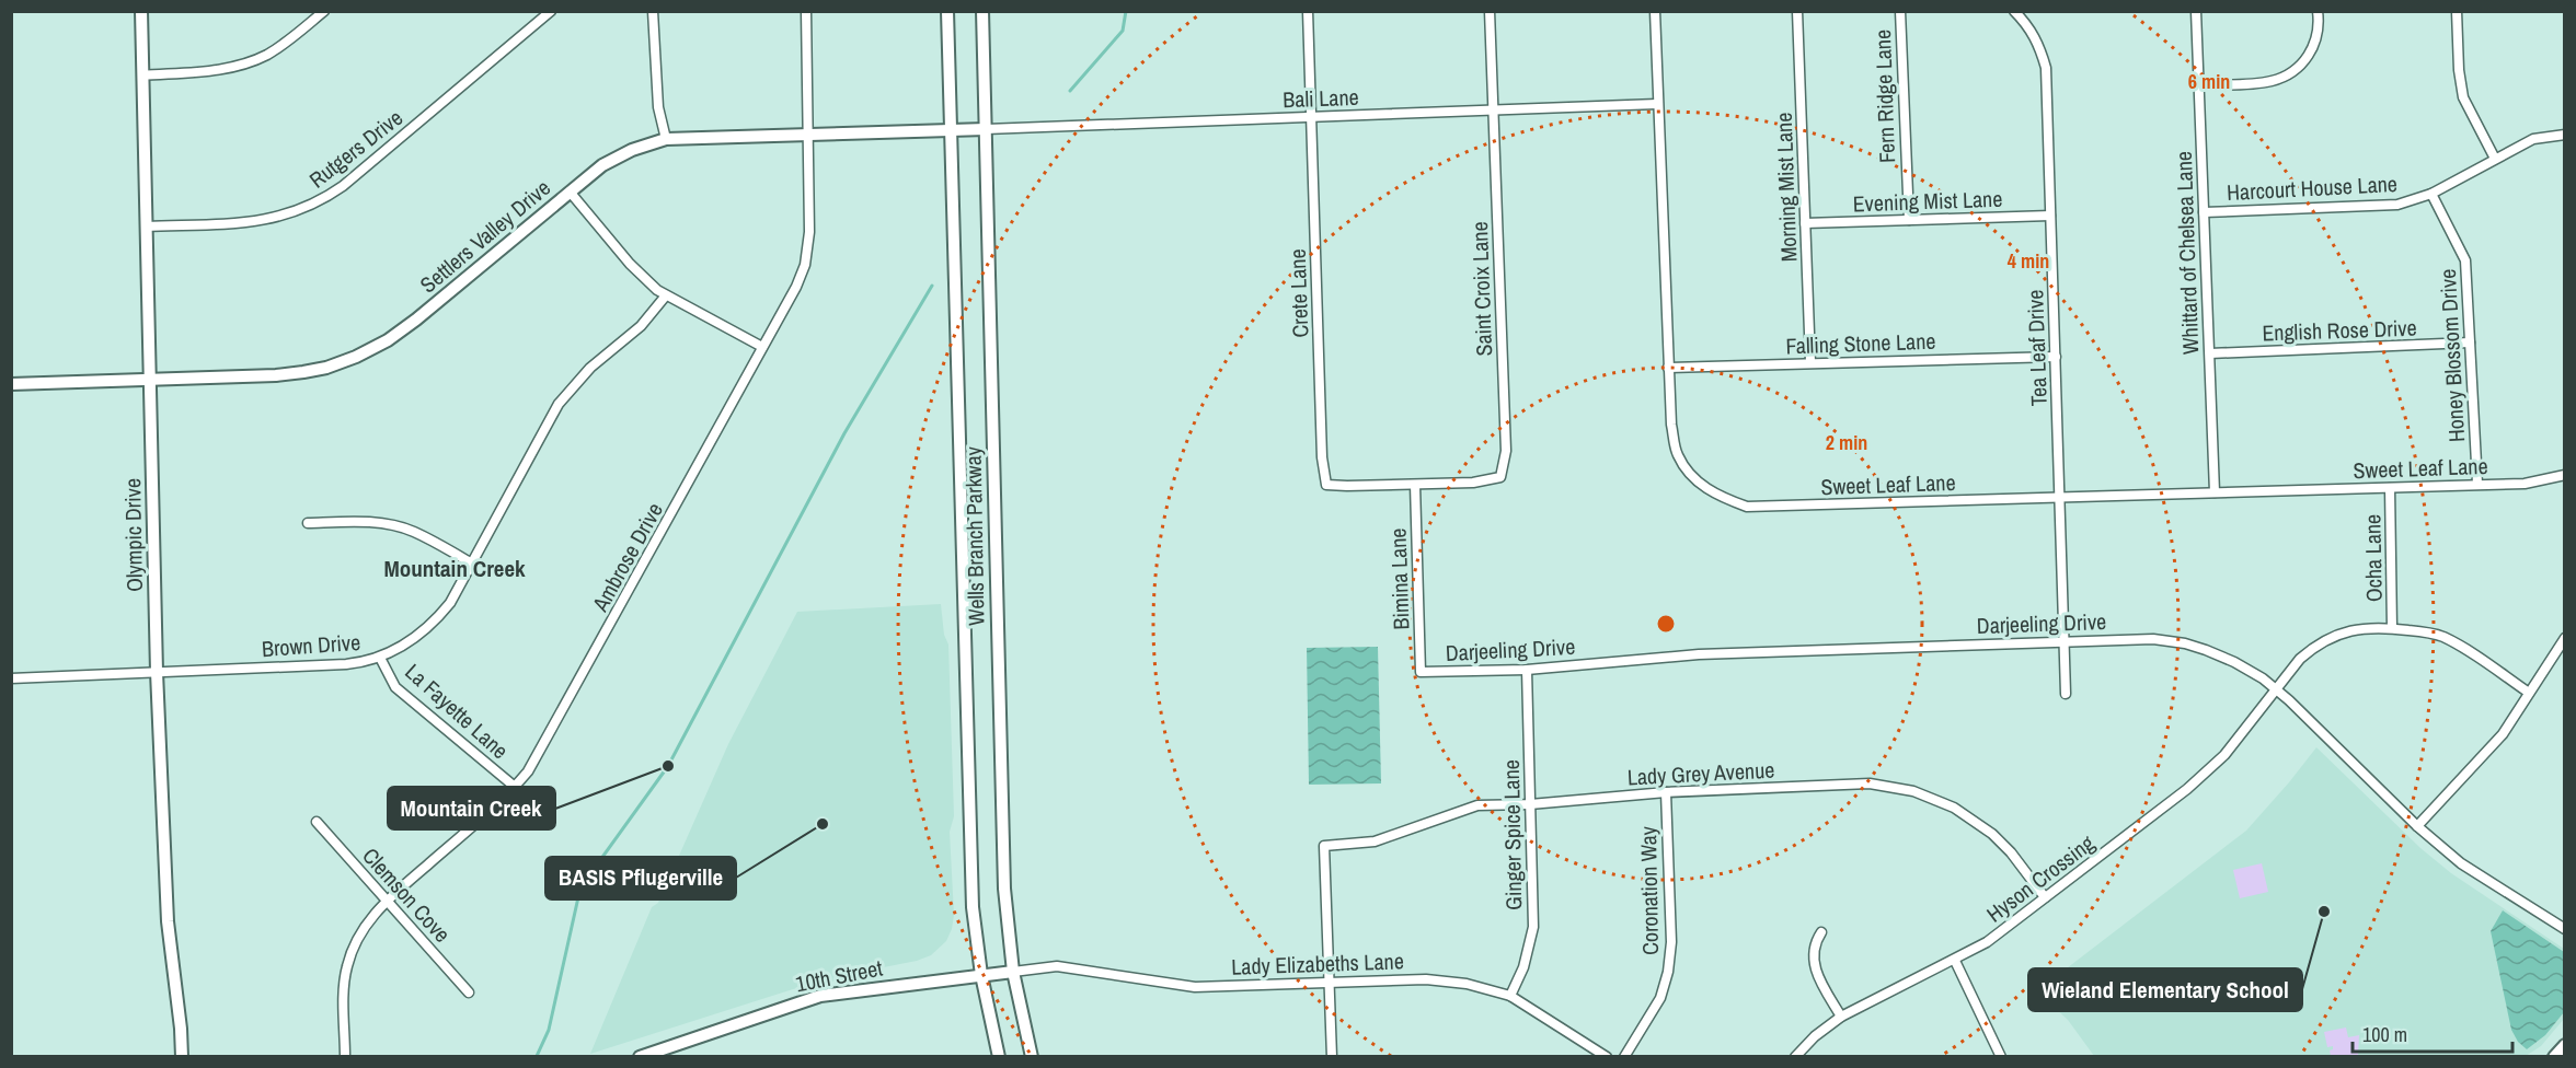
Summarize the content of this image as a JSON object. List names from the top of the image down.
{
  "streets": {
    "street": [
      "Fern Ridge Lane",
      "Bali Lane",
      "Rutgers Drive",
      "Morning Mist Lane",
      "Harcourt House Lane",
      "Evening Mist Lane",
      "Settlers Valley Drive",
      "Whittard of Chelsea Lane",
      "Saint Croix Lane",
      "Crete Lane",
      "English Rose Drive",
      "Falling Stone Lane",
      "Tea Leaf Drive",
      "Honey Blossom Drive",
      "Sweet Leaf Lane",
      "Olympic Drive",
      "Wells Branch Parkway",
      "Ambrose Drive",
      "Ocha Lane",
      "Bimina Lane",
      "Darjeeling Drive",
      "Brown Drive",
      "La Fayette Lane",
      "Lady Grey Avenue",
      "Ginger Spice Lane",
      "Hyson Crossing",
      "Coronation Way",
      "Clemson Cove",
      "Lady Elizabeths Lane",
      "10th Street"
    ]
  },
  "crossings": [
    ["Fern Ridge Lane", "Evening Mist Lane"],
    ["Bali Lane", "Settlers Valley Drive"],
    ["Bali Lane", "Saint Croix Lane"],
    ["Bali Lane", "Crete Lane"],
    ["Bali Lane", "Sweet Leaf Lane"],
    ["Bali Lane", "Wells Branch Parkway"],
    ["Rutgers Drive", "Olympic Drive"],
    ["Morning Mist Lane", "Evening Mist Lane"],
    ["Morning Mist Lane", "Falling Stone Lane"],
    ["Harcourt House Lane", "Whittard of Chelsea Lane"],
    ["Harcourt House Lane", "Honey Blossom Drive"],
    ["Evening Mist Lane", "Tea Leaf Drive"],
    ["Settlers Valley Drive", "Olympic Drive"],
    ["Settlers Valley Drive", "Wells Branch Parkway"],
    ["Settlers Valley Drive", "Ambrose Drive"],
    ["Whittard of Chelsea Lane", "English Rose Drive"],
    ["Whittard of Chelsea Lane", "Sweet Leaf Lane"],
    ["Saint Croix Lane", "Crete Lane"],
    ["Saint Croix Lane", "Bimina Lane"],
    ["Crete Lane", "Bimina Lane"],
    ["English Rose Drive", "Honey Blossom Drive"],
    ["Falling Stone Lane", "Tea Leaf Drive"],
    ["Falling Stone Lane", "Sweet Leaf Lane"],
    ["Tea Leaf Drive", "Sweet Leaf Lane"],
    ["Tea Leaf Drive", "Darjeeling Drive"],
    ["Honey Blossom Drive", "Sweet Leaf Lane"],
    ["Sweet Leaf Lane", "Ocha Lane"],
    ["Olympic Drive", "Brown Drive"],
    ["Wells Branch Parkway", "Lady Elizabeths Lane"],
    ["Wells Branch Parkway", "10th Street"],
    ["Ambrose Drive", "La Fayette Lane"],
    ["Ambrose Drive", "Clemson Cove"],
    ["Ocha Lane", "Hyson Crossing"],
    ["Bimina Lane", "Darjeeling Drive"],
    ["Darjeeling Drive", "Ginger Spice Lane"],
    ["Darjeeling Drive", "Hyson Crossing"],
    ["Brown Drive", "La Fayette Lane"],
    ["Lady Grey Avenue", "Ginger Spice Lane"],
    ["Lady Grey Avenue", "Hyson Crossing"],
    ["Lady Grey Avenue", "Coronation Way"],
    ["Lady Grey Avenue", "Lady Elizabeths Lane"],
    ["Ginger Spice Lane", "Lady Elizabeths Lane"],
    ["Lady Elizabeths Lane", "10th Street"]
  ],
  "districts": ["Mountain Creek"],
  "places": ["Mountain Creek", "BASIS Pflugerville", "Wieland Elementary School"],
  "scale_bar": "100 m",
  "rings": ["6 min", "4 min", "2 min"]
}
